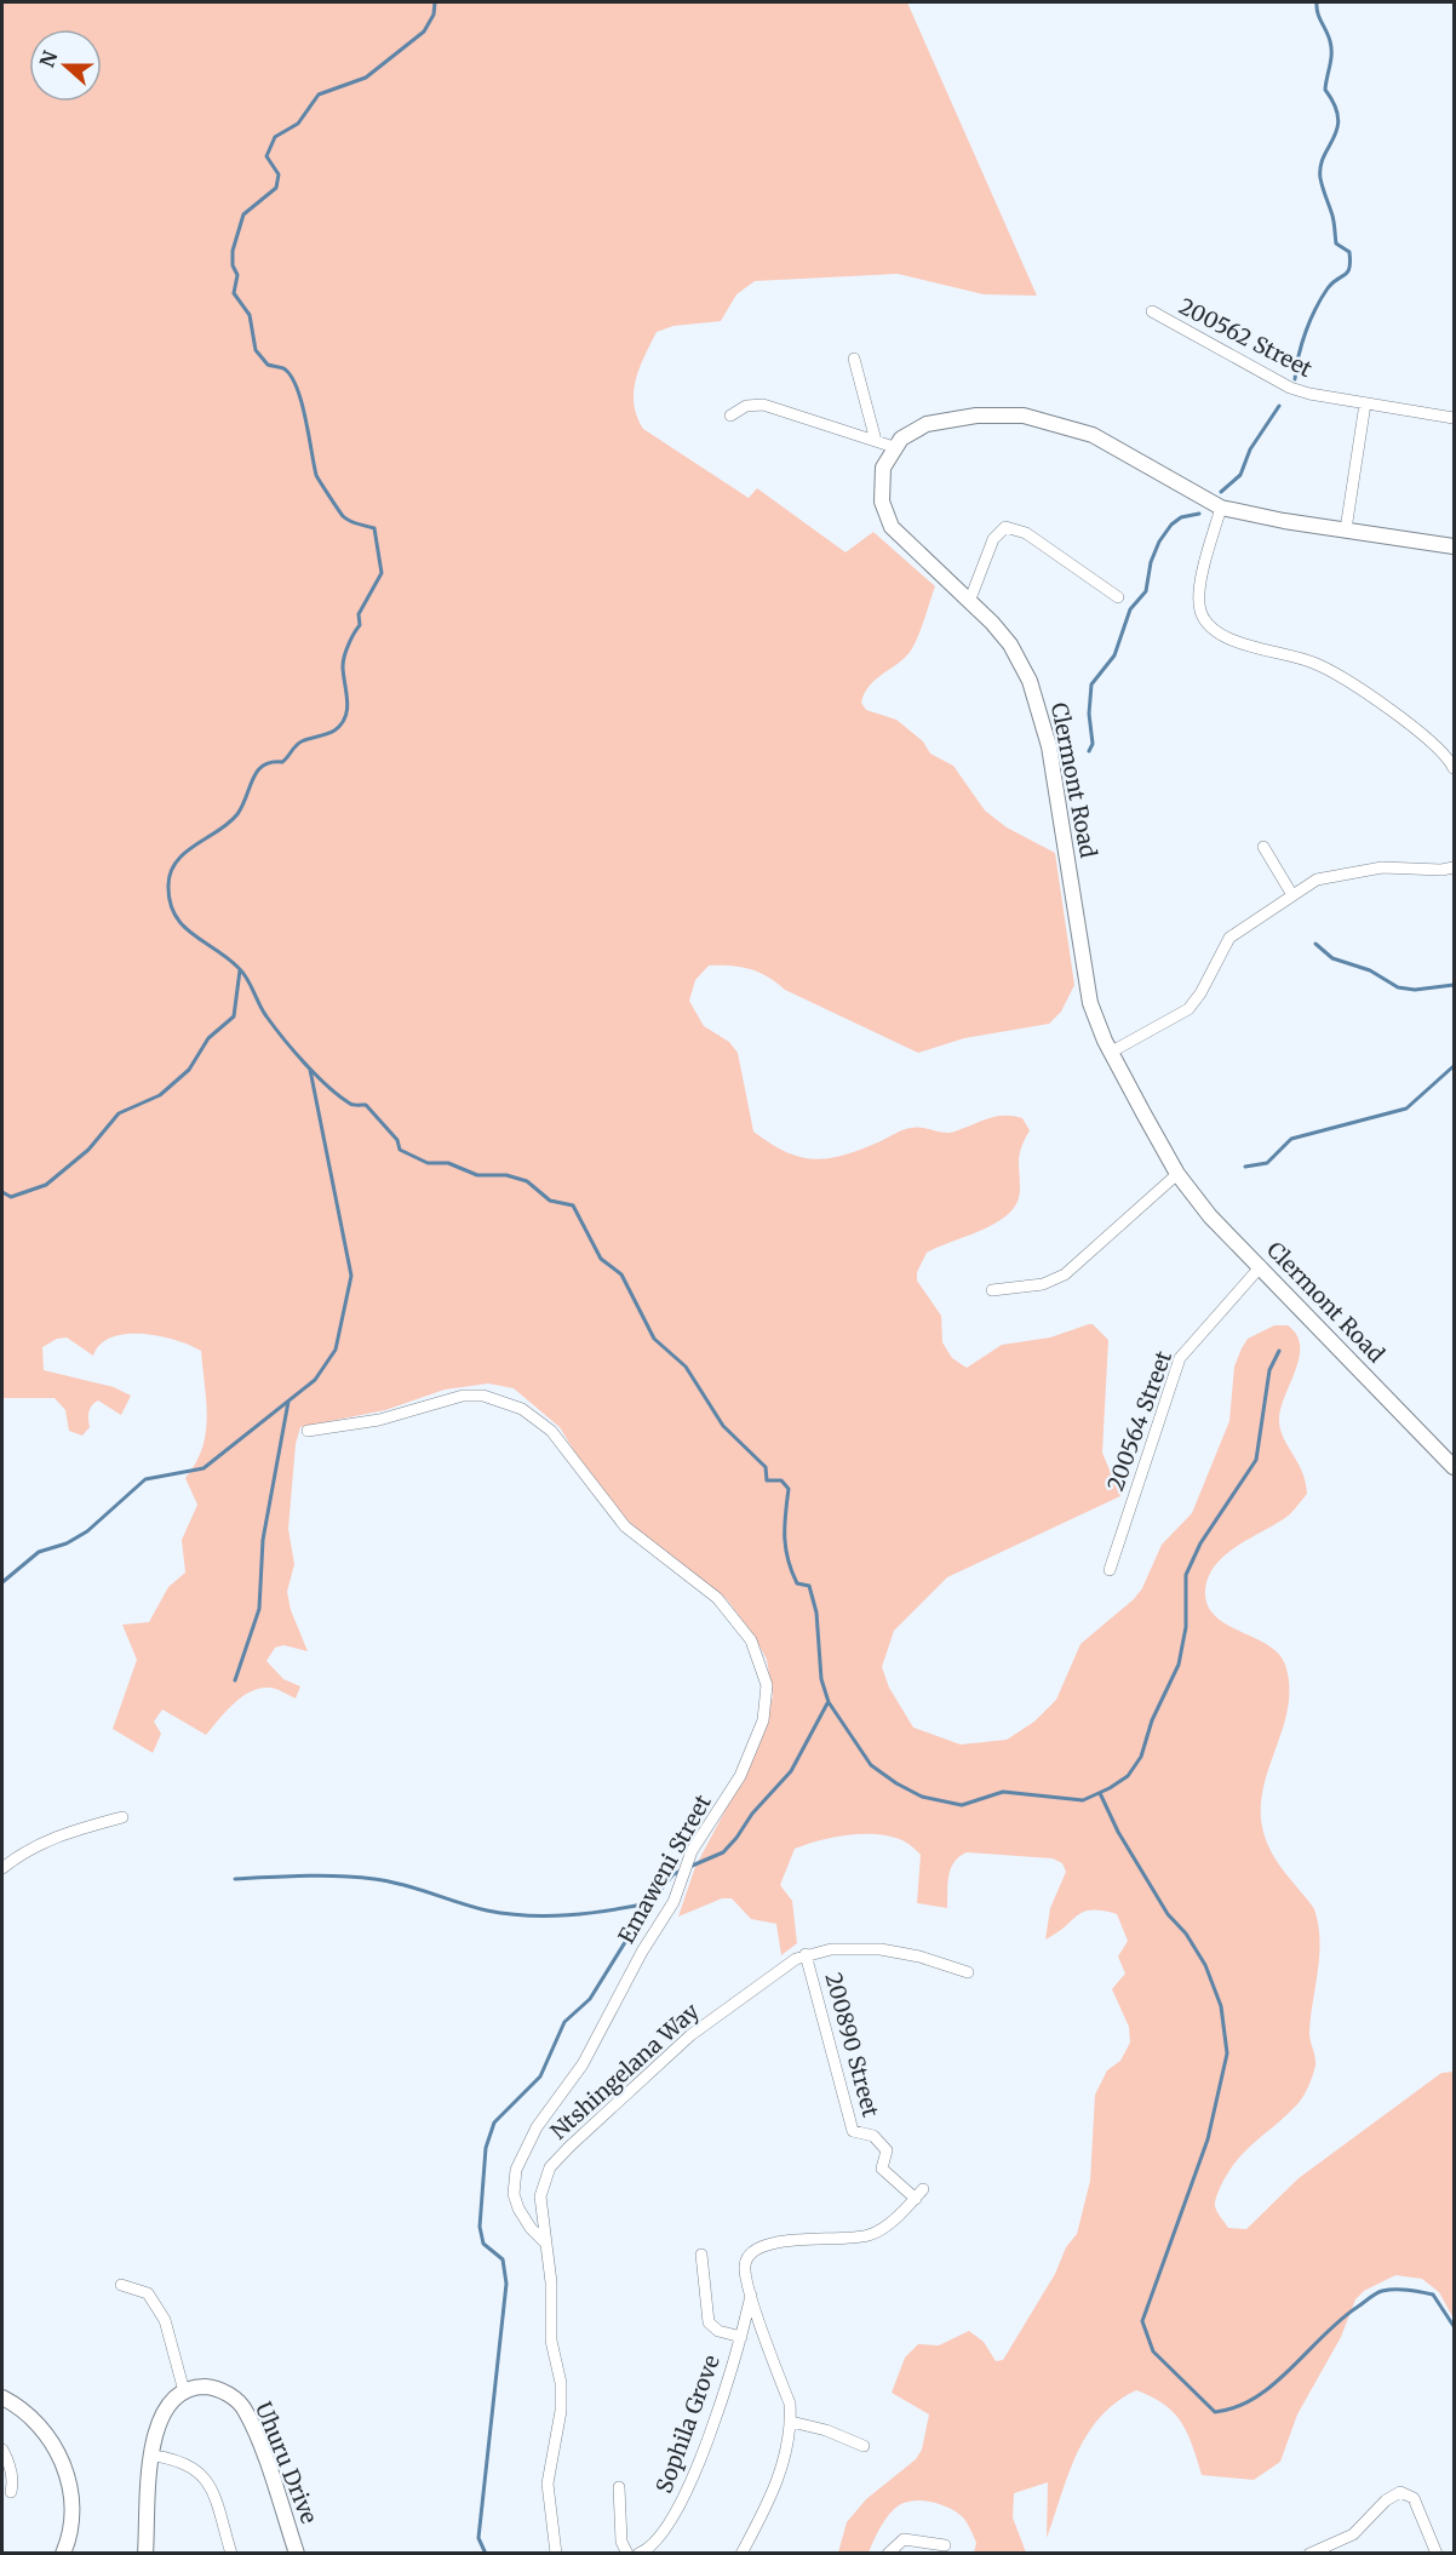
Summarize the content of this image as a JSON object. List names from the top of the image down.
{
  "streets": {
    "street": [
      "200562 Street",
      "Clermont Road",
      "200564 Street",
      "Emaweni Street",
      "200890 Street",
      "Ntshingelana Way",
      "Sophila Grove",
      "Uhuru Drive"
    ]
  },
  "crossings": [
    ["Clermont Road", "200564 Street"],
    ["Emaweni Street", "Ntshingelana Way"],
    ["200890 Street", "Ntshingelana Way"],
    ["200890 Street", "Sophila Grove"]
  ],
  "north": "left"
}
